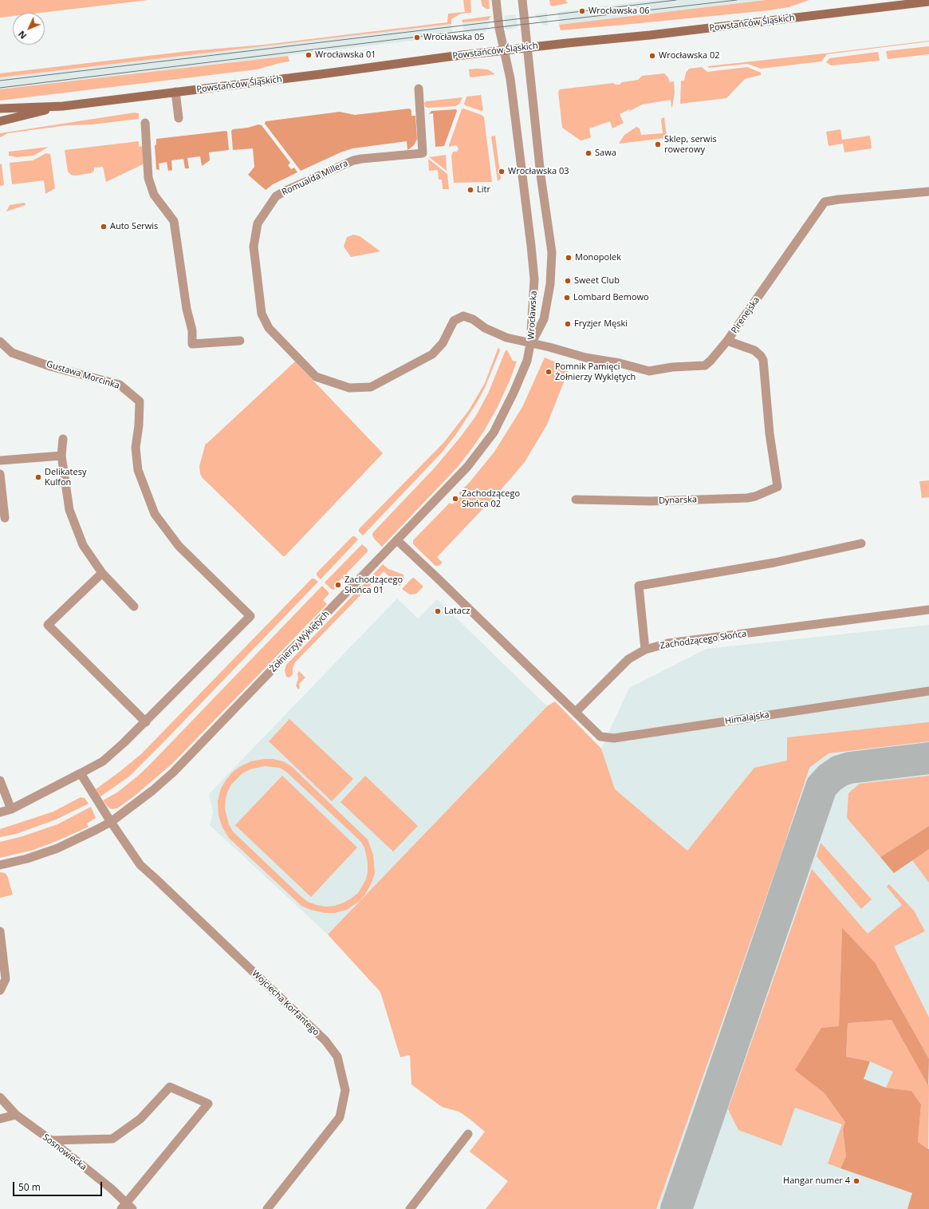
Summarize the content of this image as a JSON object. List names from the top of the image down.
{
  "streets": {
    "main road": ["Powstańców Śląskich"],
    "street": [
      "Romualda Millera",
      "Wrocławska",
      "Pirenejska",
      "Gustawa Morcinka",
      "Dynarska",
      "Zachodzącego Słońca",
      "Żołnierzy Wyklętych",
      "Himalajska",
      "Wojciecha Korfantego",
      "Sosnowiecka"
    ]
  },
  "crossings": [
    ["Powstańców Śląskich", "Wrocławska"],
    ["Romualda Millera", "Wrocławska"],
    ["Romualda Millera", "Pirenejska"],
    ["Romualda Millera", "Żołnierzy Wyklętych"],
    ["Wrocławska", "Pirenejska"],
    ["Wrocławska", "Żołnierzy Wyklętych"],
    ["Pirenejska", "Dynarska"],
    ["Pirenejska", "Żołnierzy Wyklętych"],
    ["Zachodzącego Słońca", "Himalajska"],
    ["Żołnierzy Wyklętych", "Wojciecha Korfantego"]
  ],
  "places": [
    "Wrocławska 06",
    "Wrocławska 05",
    "Wrocławska 01",
    "Wrocławska 02",
    "Sklep, serwis rowerowy",
    "Sawa",
    "Wrocławska 03",
    "Litr",
    "Auto Serwis",
    "Monopolek",
    "Sweet Club",
    "Lombard Bemowo",
    "Fryzjer Męski",
    "Pomnik Pamięci Żołnierzy Wyklętych",
    "Delikatesy Kulfon",
    "Zachodzącego Słońca 02",
    "Zachodzącego Słońca 01",
    "Latacz",
    "Hangar numer 4"
  ],
  "scale_bar": "50 m",
  "north": "bottom left"
}
